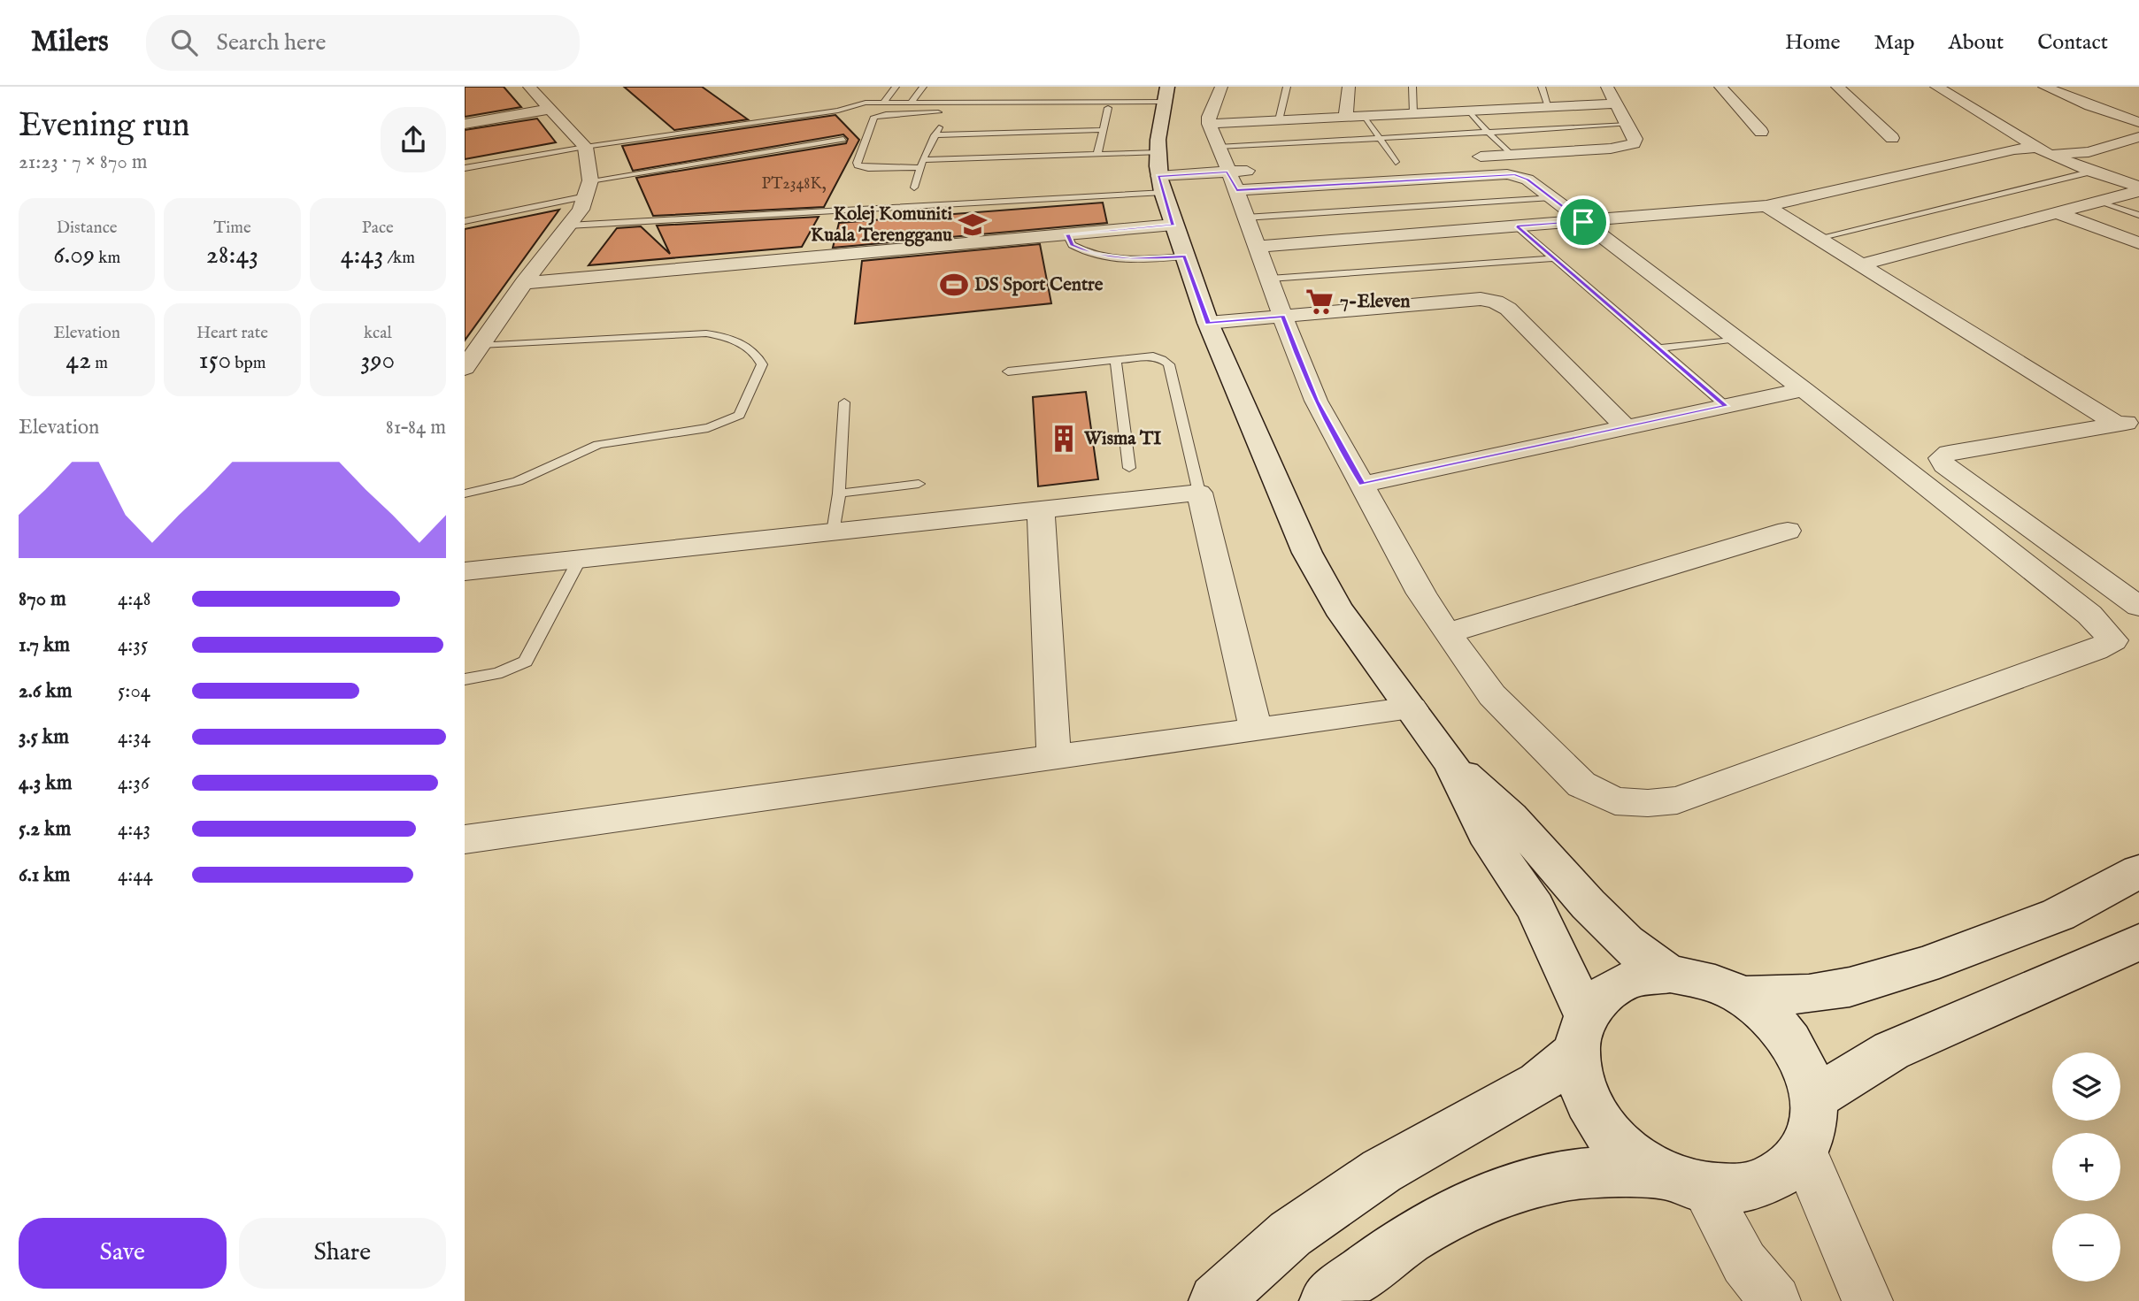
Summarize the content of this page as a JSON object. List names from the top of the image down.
{
  "places": {
    "school or university": ["Kolej Komuniti Kuala Terengganu"],
    "sports": ["DS Sport Centre"],
    "supermarket": ["7-Eleven"],
    "building": ["Wisma TI"]
  },
  "house_numbers": ["PT2348K,"],
  "page": {
    "header": "Milers",
    "search": "Search here",
    "nav": [
      "Home",
      "Map",
      "About",
      "Contact"
    ],
    "heading": ["Evening run", "21:23 · 7 × 870 m"],
    "stats": [
      ["Distance", "6.09 km"],
      ["Time", "28:43"],
      ["Pace", "4:43 /km"],
      ["Elevation", "42 m"],
      ["Heart rate", "150 bpm"],
      ["kcal", "390"]
    ],
    "chart": ["Elevation", "81–84 m"],
    "list": [
      {
        "name": "870 m",
        "note": "4:48"
      },
      {
        "name": "1.7 km",
        "note": "4:35"
      },
      {
        "name": "2.6 km",
        "note": "5:04"
      },
      {
        "name": "3.5 km",
        "note": "4:34"
      },
      {
        "name": "4.3 km",
        "note": "4:36"
      },
      {
        "name": "5.2 km",
        "note": "4:43"
      },
      {
        "name": "6.1 km",
        "note": "4:44"
      }
    ],
    "map_buttons": ["+", "−"],
    "buttons": ["Save", "Share"]
  }
}
